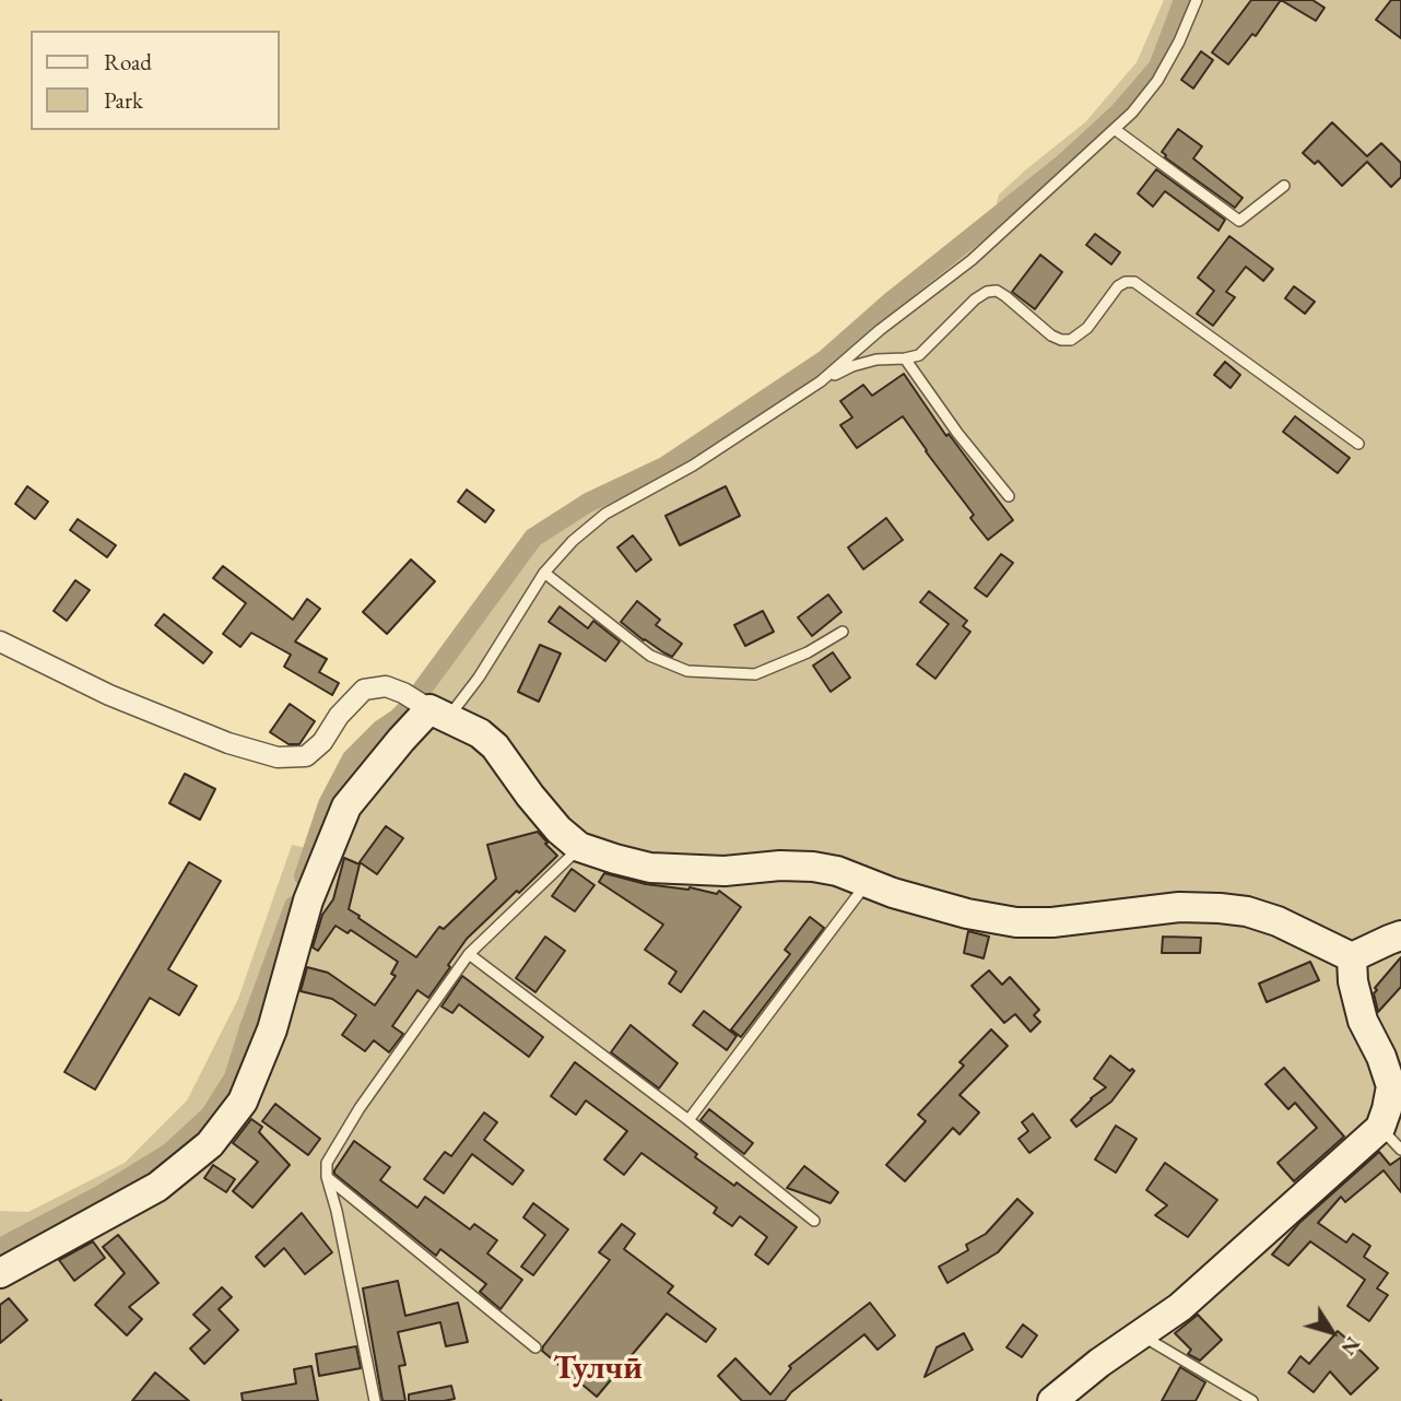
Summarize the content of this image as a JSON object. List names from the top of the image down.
{
  "districts": ["Тулчӣ"],
  "legend": ["Road", "Park"],
  "north": "bottom right"
}
